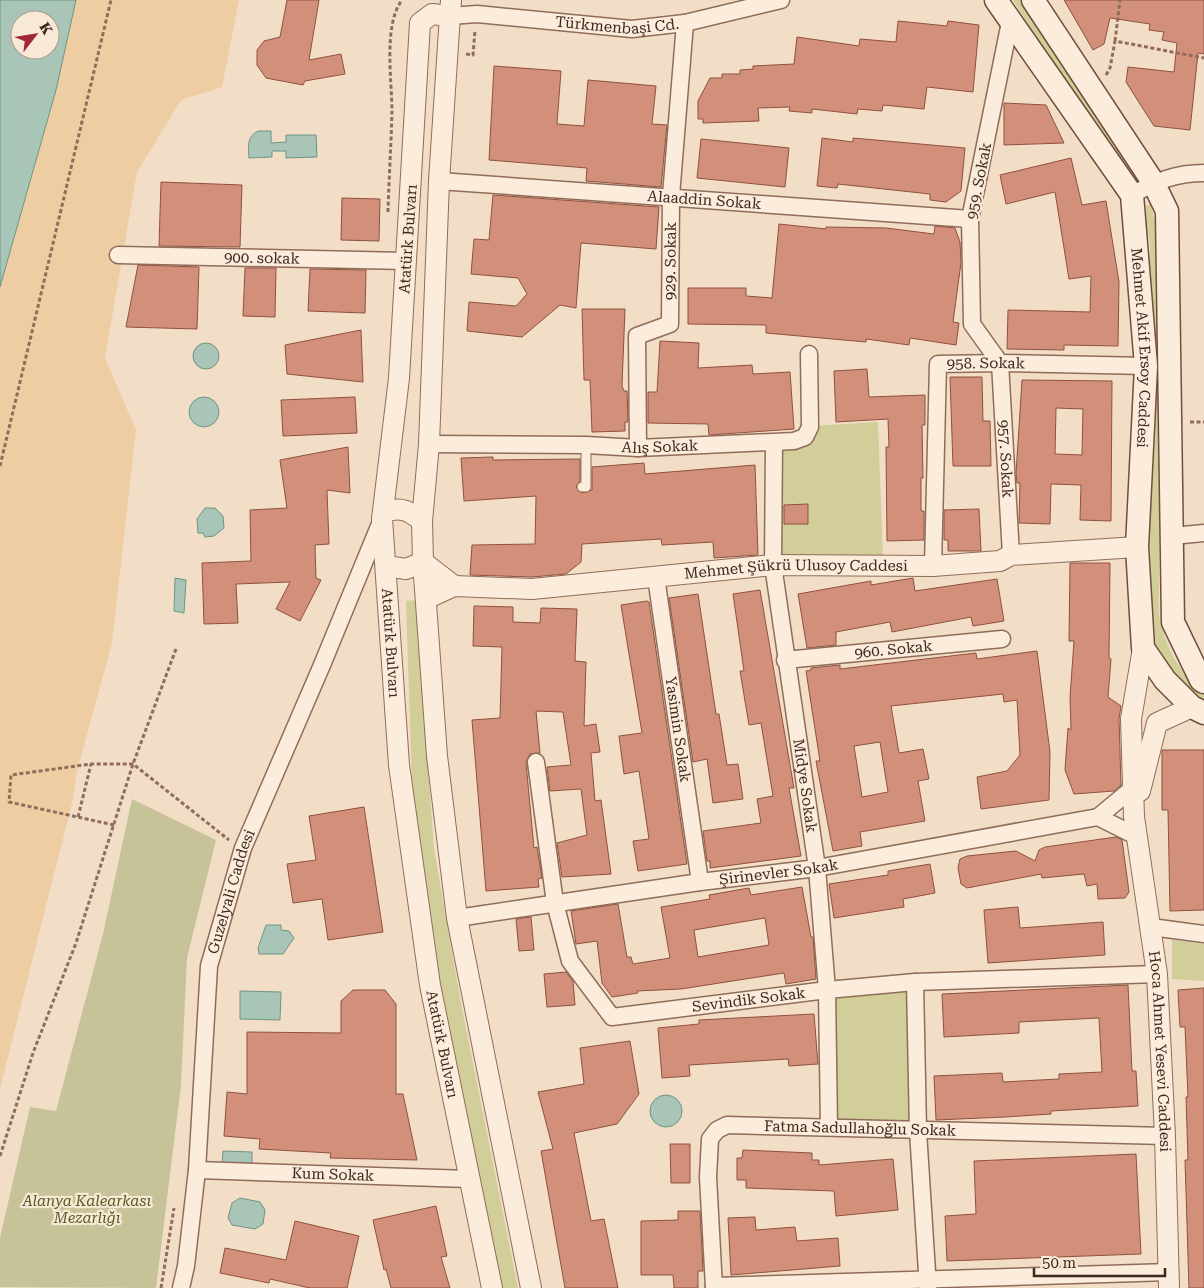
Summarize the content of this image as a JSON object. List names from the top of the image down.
{
  "streets": {
    "main road": ["Mehmet Akif Ersoy Caddesi"],
    "street": [
      "Türkmenbaşi Cd.",
      "959. Sokak",
      "Alaaddin Sokak",
      "Atatürk Bulvarı",
      "900. sokak",
      "929. Sokak",
      "958. Sokak",
      "Alış Sokak",
      "957. Sokak",
      "Mehmet Şükrü Ulusoy Caddesi",
      "960. Sokak",
      "Yasimin Sokak",
      "Midye Sokak",
      "Şirinevler Sokak",
      "Guzelyali Caddesi",
      "Sevindik Sokak",
      "Hoca Ahmet Yesevi Caddesi",
      "Fatma Sadullahoğlu Sokak",
      "Kum Sokak"
    ]
  },
  "crossings": [
    ["Türkmenbaşi Cd.", "Atatürk Bulvarı"],
    ["Türkmenbaşi Cd.", "929. Sokak"],
    ["959. Sokak", "Alaaddin Sokak"],
    ["959. Sokak", "958. Sokak"],
    ["959. Sokak", "957. Sokak"],
    ["Alaaddin Sokak", "Atatürk Bulvarı"],
    ["Alaaddin Sokak", "929. Sokak"],
    ["Atatürk Bulvarı", "900. sokak"],
    ["Atatürk Bulvarı", "Alış Sokak"],
    ["Atatürk Bulvarı", "Mehmet Şükrü Ulusoy Caddesi"],
    ["Atatürk Bulvarı", "Şirinevler Sokak"],
    ["Atatürk Bulvarı", "Guzelyali Caddesi"],
    ["Atatürk Bulvarı", "Kum Sokak"],
    ["929. Sokak", "Alış Sokak"],
    ["Mehmet Akif Ersoy Caddesi", "958. Sokak"],
    ["Mehmet Akif Ersoy Caddesi", "Mehmet Şükrü Ulusoy Caddesi"],
    ["Mehmet Akif Ersoy Caddesi", "Hoca Ahmet Yesevi Caddesi"],
    ["958. Sokak", "957. Sokak"],
    ["958. Sokak", "Mehmet Şükrü Ulusoy Caddesi"],
    ["Alış Sokak", "Midye Sokak"],
    ["957. Sokak", "Mehmet Şükrü Ulusoy Caddesi"],
    ["Mehmet Şükrü Ulusoy Caddesi", "Yasimin Sokak"],
    ["Mehmet Şükrü Ulusoy Caddesi", "Midye Sokak"],
    ["960. Sokak", "Midye Sokak"],
    ["Yasimin Sokak", "Şirinevler Sokak"],
    ["Midye Sokak", "Şirinevler Sokak"],
    ["Midye Sokak", "Sevindik Sokak"],
    ["Midye Sokak", "Fatma Sadullahoğlu Sokak"],
    ["Şirinevler Sokak", "Sevindik Sokak"],
    ["Şirinevler Sokak", "Hoca Ahmet Yesevi Caddesi"],
    ["Guzelyali Caddesi", "Kum Sokak"],
    ["Sevindik Sokak", "Hoca Ahmet Yesevi Caddesi"],
    ["Hoca Ahmet Yesevi Caddesi", "Fatma Sadullahoğlu Sokak"]
  ],
  "parks": ["Alanya Kalearkası Mezarlığı"],
  "scale_bar": "50 m",
  "north": "top right"
}
